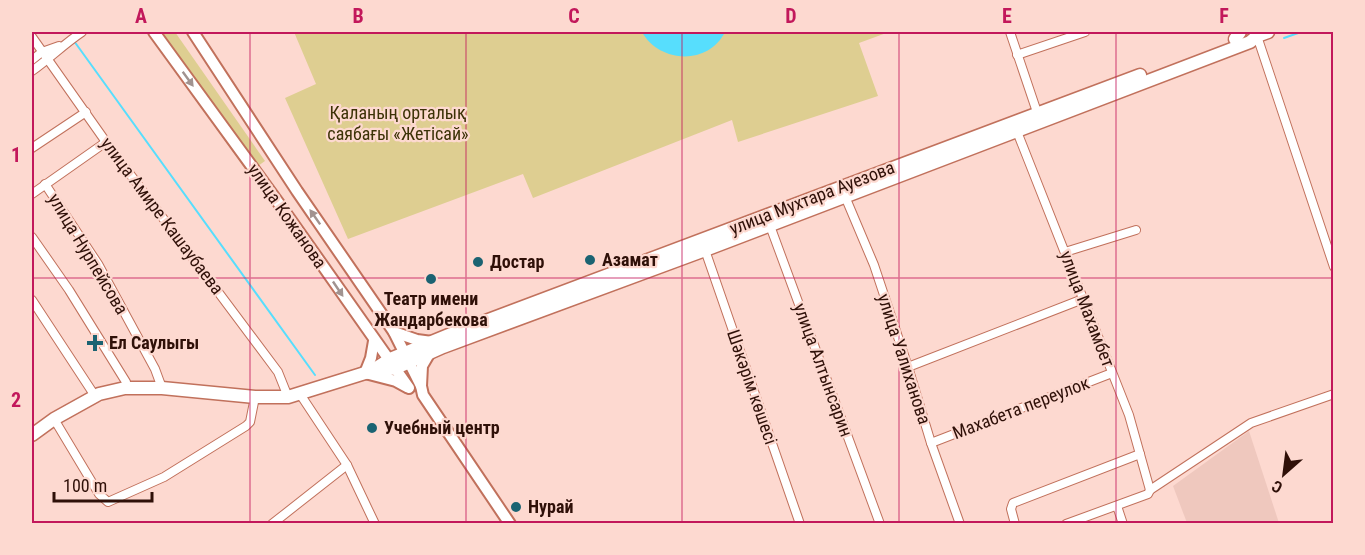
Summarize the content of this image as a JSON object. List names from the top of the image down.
{
  "streets": {
    "main road": ["улица Мухтара Ауезова"],
    "street": [
      "улица Амире Кашаубаева",
      "улица Кожанова",
      "улица Нурпейсова",
      "улица Махамбет",
      "улица Уалиханова",
      "улица Алтынсарин",
      "Шәкәрім көшесі",
      "Махабета переулок"
    ]
  },
  "crossings": [
    ["улица Мухтара Ауезова", "улица Амире Кашаубаева"],
    ["улица Мухтара Ауезова", "улица Кожанова"],
    ["улица Мухтара Ауезова", "улица Нурпейсова"],
    ["улица Мухтара Ауезова", "улица Махамбет"],
    ["улица Мухтара Ауезова", "улица Уалиханова"],
    ["улица Мухтара Ауезова", "улица Алтынсарин"],
    ["улица Мухтара Ауезова", "Шәкәрім көшесі"],
    ["улица Махамбет", "Махабета переулок"],
    ["улица Уалиханова", "Махабета переулок"]
  ],
  "parks": ["Қаланың орталық саябағы «Жетісай»"],
  "places": {
    "other": [
      "Азамат",
      "Достар",
      "Театр имени Жандарбекова",
      "Учебный центр",
      "Нурай"
    ],
    "health": ["Ел Саулыгы"]
  },
  "scale_bar": "100 m",
  "north": "bottom left",
  "grid": {
    "columns": [
      "A",
      "B",
      "C",
      "D",
      "E",
      "F"
    ],
    "rows": ["1", "2"]
  }
}
